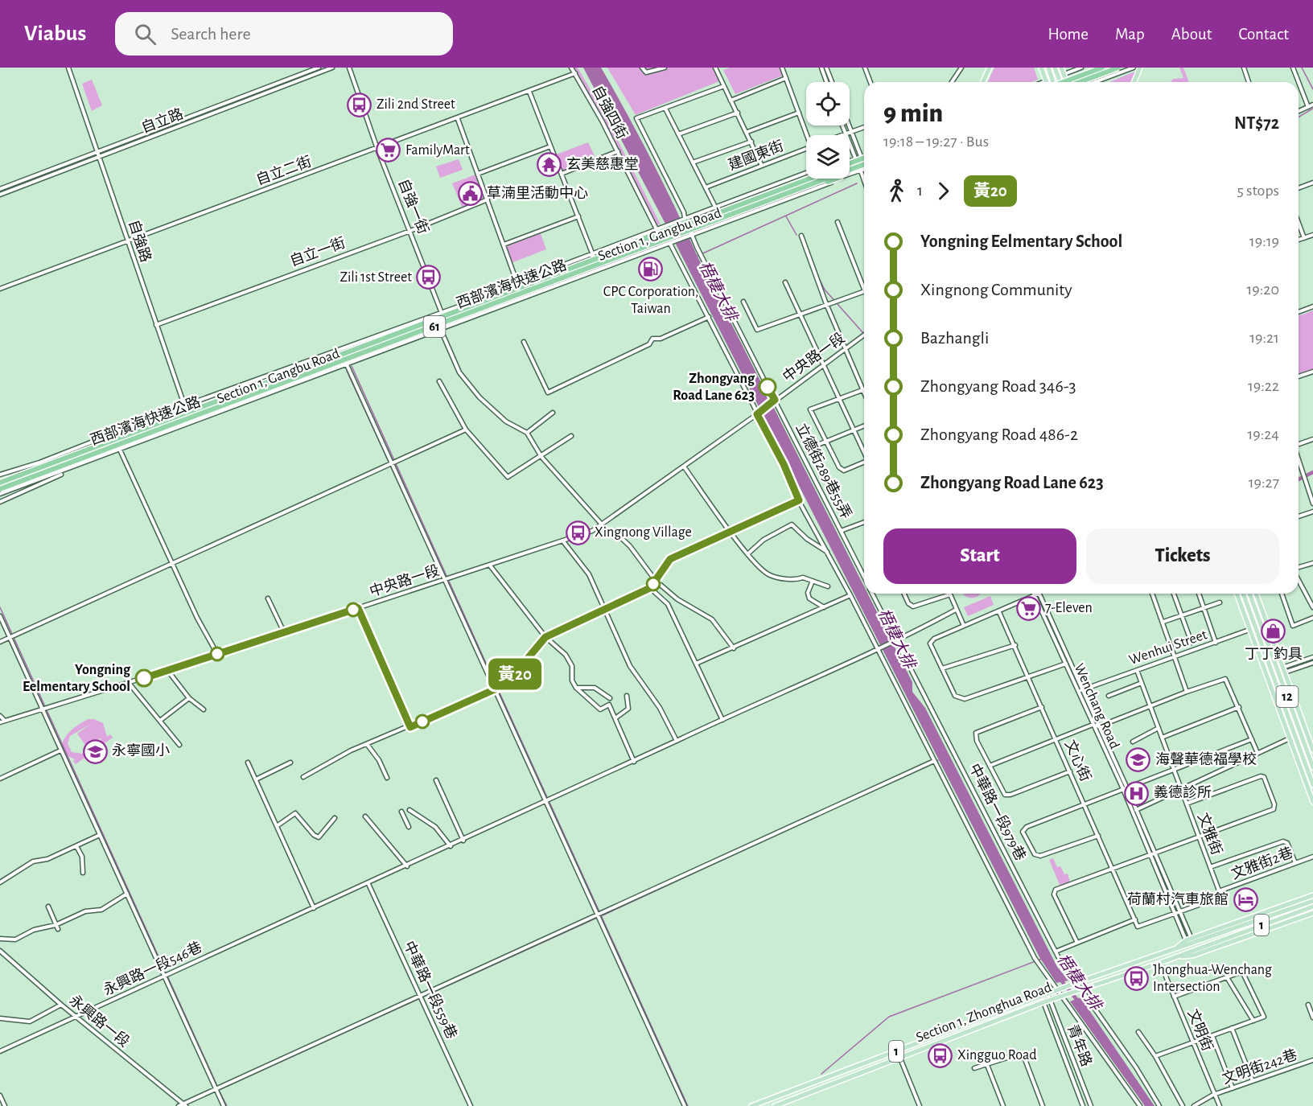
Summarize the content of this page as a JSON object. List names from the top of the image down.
{
  "streets": {
    "highway": ["西部濱海快速公路", "61"],
    "main road": ["12", "1", "Section 1, Zhonghua Road"],
    "street": [
      "自強四街",
      "自立路",
      "建國東街",
      "自立二街",
      "自強一街",
      "Section 1, Gangbu Road",
      "自強路",
      "自立一街",
      "中央路一段",
      "立德街289巷55弄",
      "Wenhui Street",
      "Wenchang Road",
      "文心街",
      "中華路一段979巷",
      "文雅街",
      "文雅街2巷",
      "永興路一段546巷",
      "中華路一段559巷",
      "永興路一段",
      "文明街",
      "青年路",
      "文明街242巷"
    ]
  },
  "crossings": [
    ["自強四街", "自立二街"],
    ["自強四街", "Section 1, Gangbu Road"],
    ["自立路", "自強路"],
    ["自立二街", "自強一街"],
    ["自立二街", "自強路"],
    ["自強一街", "Section 1, Gangbu Road"],
    ["自強一街", "自立一街"],
    ["Section 1, Gangbu Road", "自強路"],
    ["Section 1, Gangbu Road", "立德街289巷55弄"],
    ["自強路", "自立一街"],
    ["中央路一段", "立德街289巷55弄"],
    ["Wenhui Street", "12"],
    ["Wenhui Street", "Wenchang Road"],
    ["Wenhui Street", "文雅街"],
    ["Wenchang Road", "文雅街"],
    ["Wenchang Road", "Section 1, Zhonghua Road"],
    ["中華路一段979巷", "永興路一段546巷"],
    ["中華路一段979巷", "Section 1, Zhonghua Road"],
    ["文雅街", "文雅街2巷"],
    ["1", "Section 1, Zhonghua Road"],
    ["永興路一段546巷", "中華路一段559巷"],
    ["永興路一段546巷", "永興路一段"],
    ["Section 1, Zhonghua Road", "文明街"],
    ["Section 1, Zhonghua Road", "青年路"],
    ["文明街", "文明街242巷"]
  ],
  "water": ["梧棲大排"],
  "places": {
    "bus stop": [
      "Zili 2nd Street",
      "Zili 1st Street",
      "Xingnong Village",
      "Jhonghua-Wenchang Intersection",
      "Xingguo Road"
    ],
    "supermarket": ["FamilyMart", "7-Eleven"],
    "temple": ["玄美慈惠堂"],
    "public building": ["草湳里活動中心"],
    "fuel station": ["CPC Corporation, Taiwan"],
    "other": ["Zhongyang Road Lane 623", "Yongning Eelmentary School"],
    "shop": ["丁丁釣具"],
    "school or university": ["永寧國小", "海聲華德福學校"],
    "hospital": ["義德診所"],
    "hotel": ["荷蘭村汽車旅館"]
  },
  "lines": ["bus line 黃20"],
  "page": {
    "header": "Viabus",
    "search": "Search here",
    "nav": [
      "Home",
      "Map",
      "About",
      "Contact"
    ],
    "on_map": "黃20",
    "heading": ["9 min", "19:18 – 19:27 · Bus", "NT$72"],
    "legs": ["1", "黃20", "5 stops"],
    "list": [
      {
        "name": "Yongning Eelmentary School",
        "value": "19:19"
      },
      {
        "name": "Xingnong Community",
        "value": "19:20"
      },
      {
        "name": "Bazhangli",
        "value": "19:21"
      },
      {
        "name": "Zhongyang Road 346-3",
        "value": "19:22"
      },
      {
        "name": "Zhongyang Road 486-2",
        "value": "19:24"
      },
      {
        "name": "Zhongyang Road Lane 623",
        "value": "19:27"
      }
    ],
    "buttons": ["Start", "Tickets"]
  }
}
